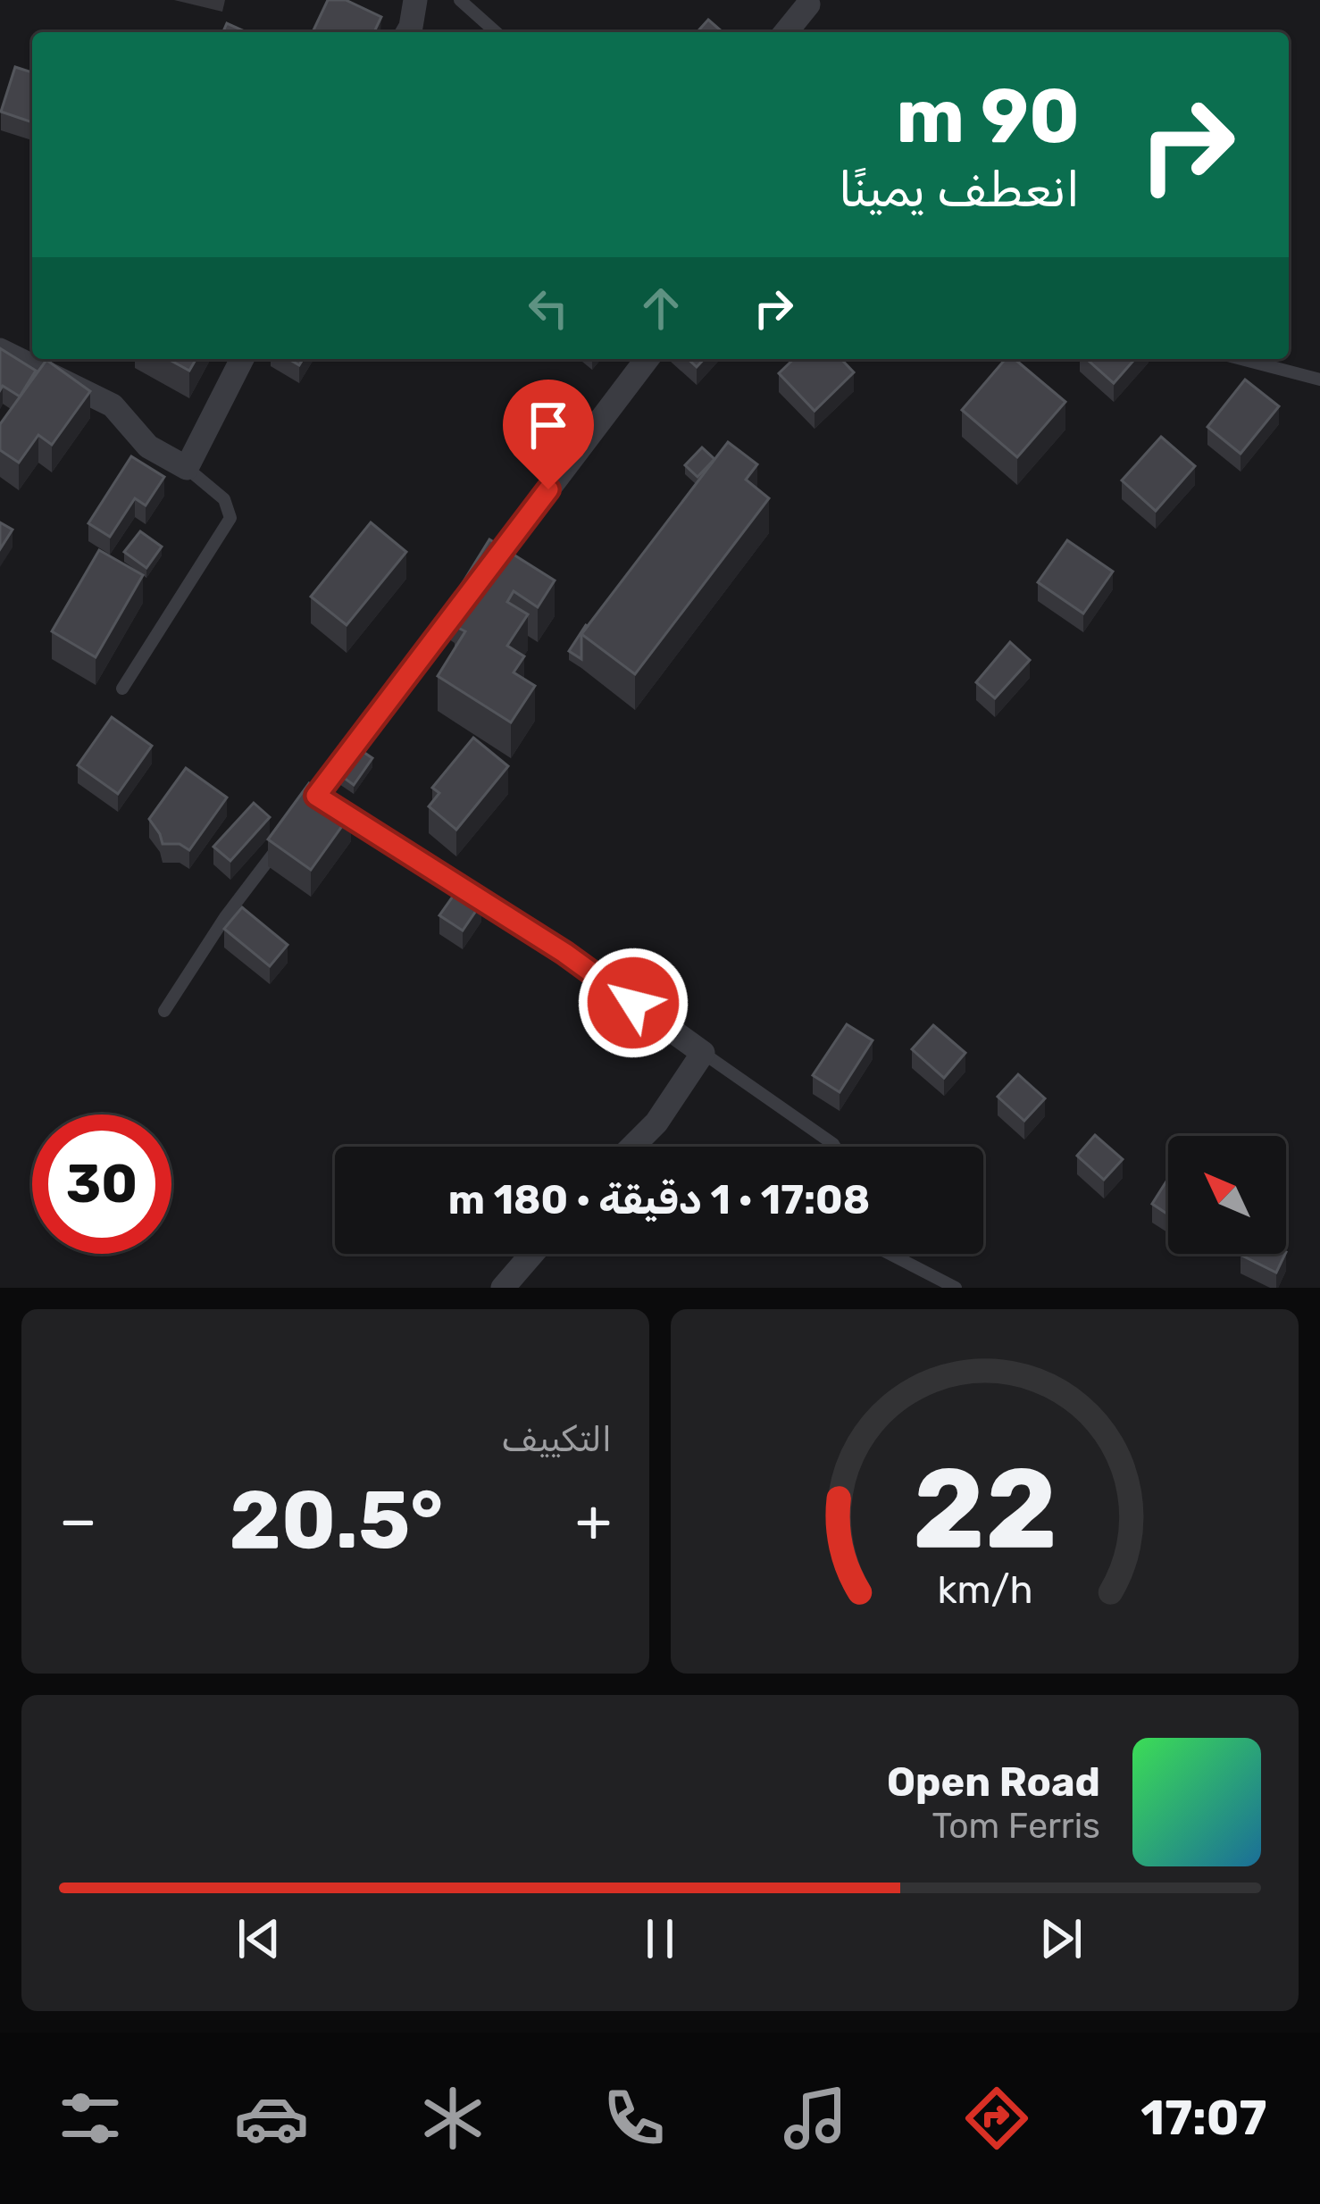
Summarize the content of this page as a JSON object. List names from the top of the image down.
{
  "north": "top left",
  "page": {
    "turn": ["90 m", "انعطف يمينًا"],
    "limit": "30",
    "trip": "17:08 · 1 دقيقة · 180 m",
    "tile": "التكييف",
    "heat": ["−", "20.5°", "+"],
    "song": ["Open Road", "Tom Ferris"],
    "tabs": "17:07",
    "gauge": ["22", "km/h"]
  }
}
